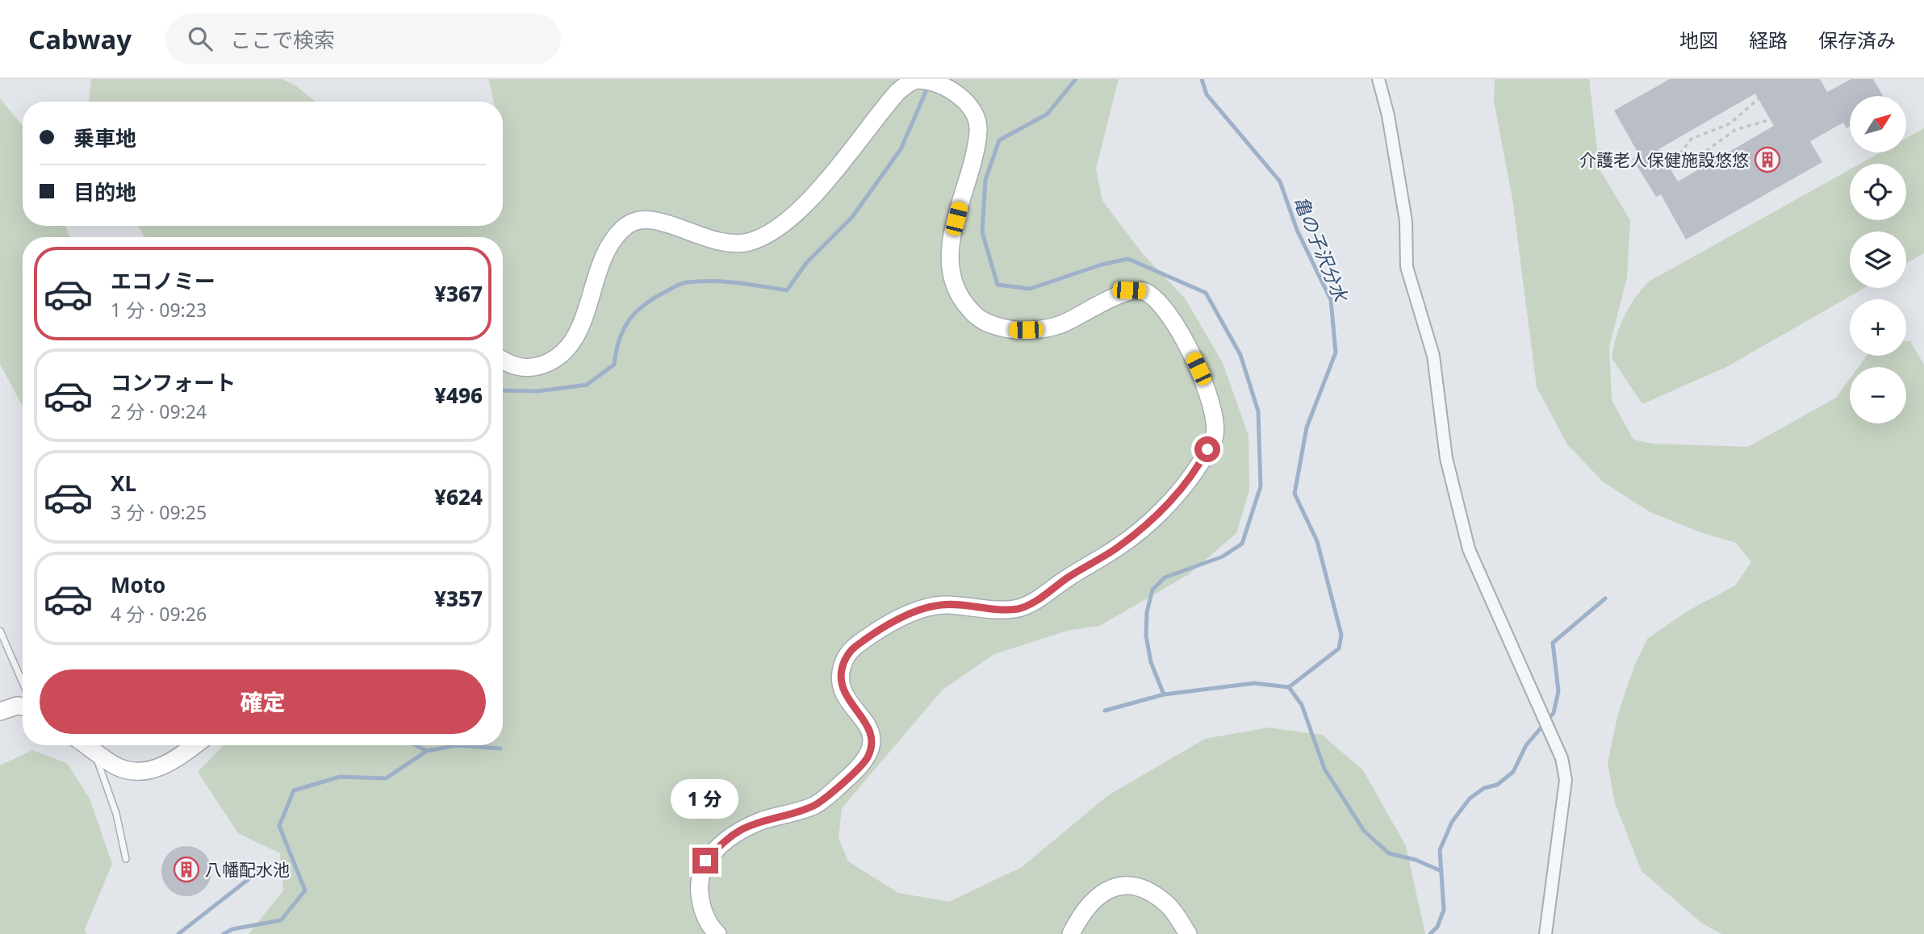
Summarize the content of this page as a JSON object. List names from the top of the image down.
{
  "water": ["亀の子沢分水"],
  "places": {
    "building": ["介護老人保健施設悠悠", "八幡配水池"]
  },
  "north": "top right",
  "page": {
    "header": "Cabway",
    "search": "ここで検索",
    "nav": ["地図", "経路", "保存済み"],
    "map_buttons": ["+", "−"],
    "banner": ["乗車地", "目的地"],
    "list": [
      {
        "name": "エコノミー",
        "note": "1 分 · 09:23",
        "value": "¥367"
      },
      {
        "name": "コンフォート",
        "note": "2 分 · 09:24",
        "value": "¥496"
      },
      {
        "name": "XL",
        "note": "3 分 · 09:25",
        "value": "¥624"
      },
      {
        "name": "Moto",
        "note": "4 分 · 09:26",
        "value": "¥357"
      }
    ],
    "buttons": "確定",
    "bubble": "1 分"
  }
}
